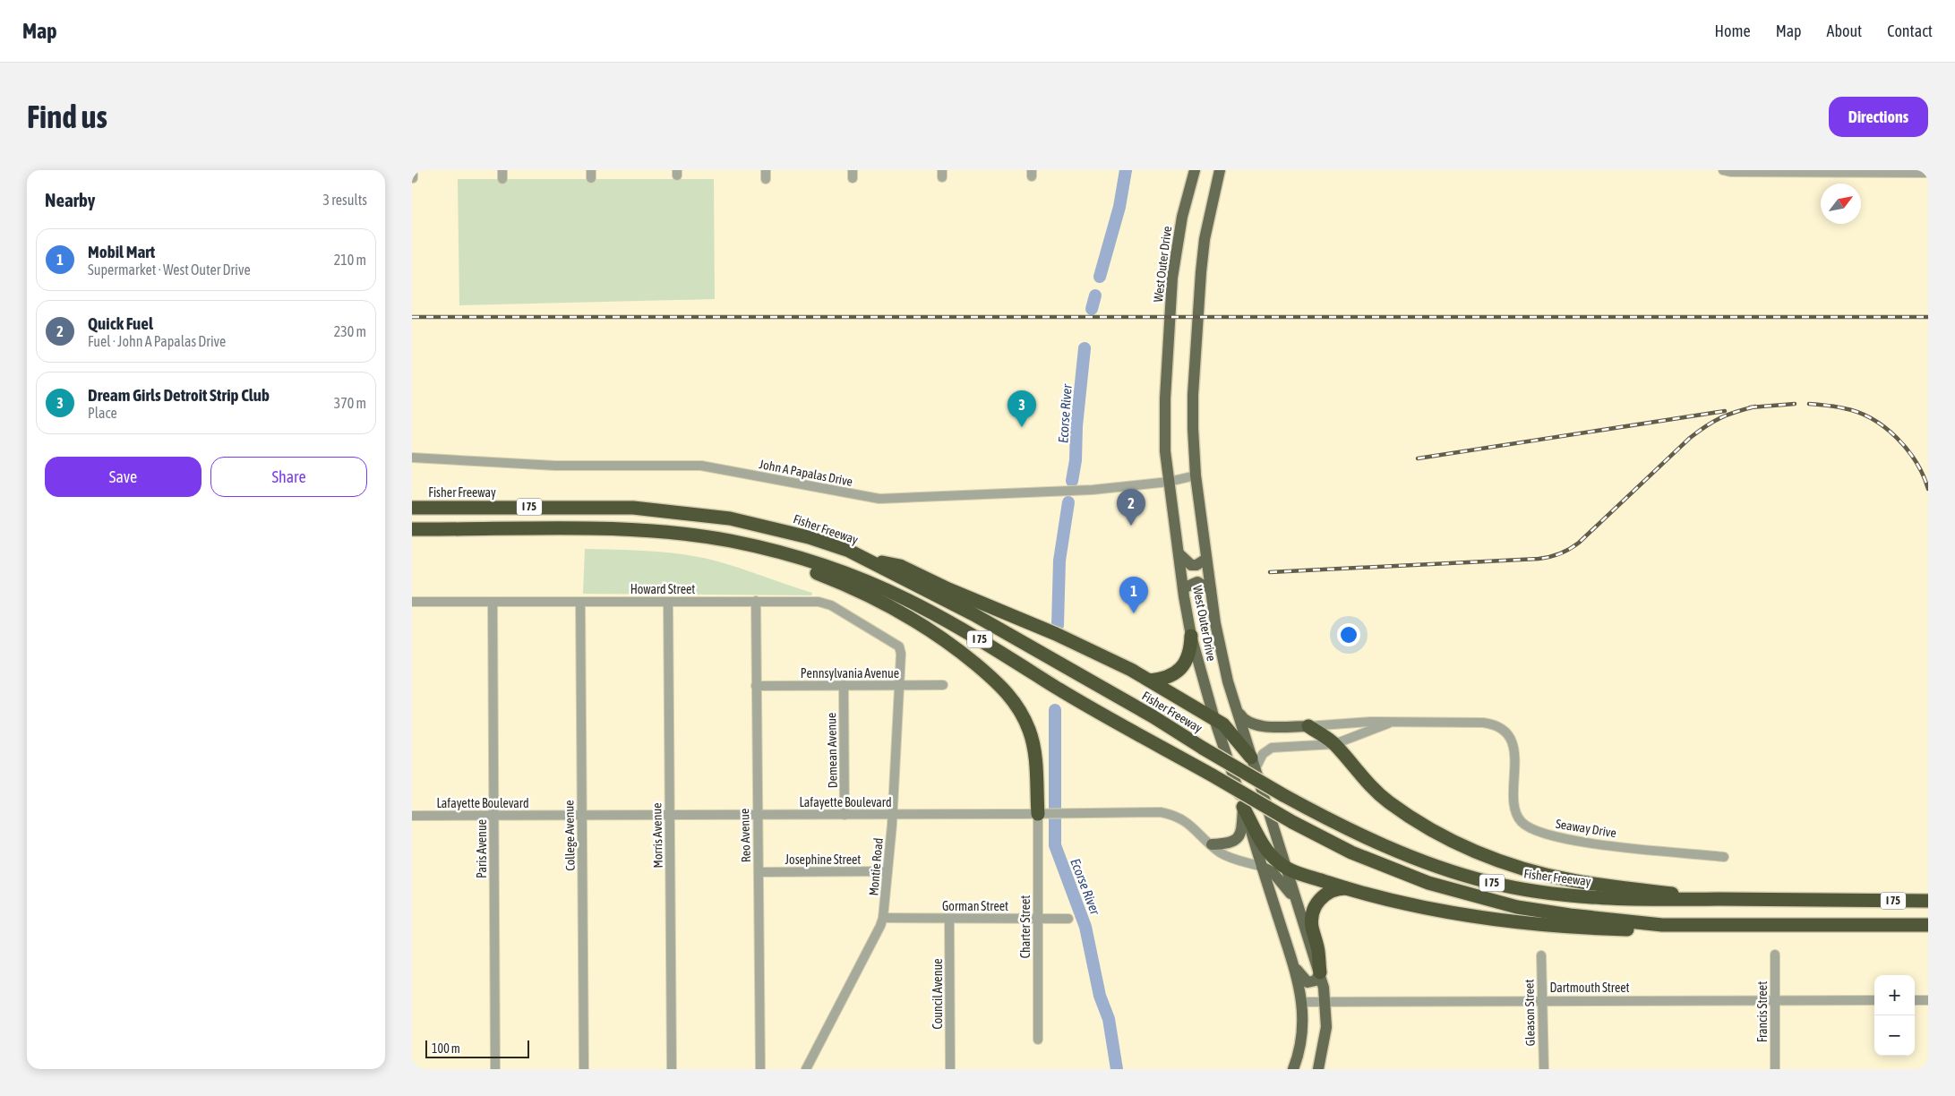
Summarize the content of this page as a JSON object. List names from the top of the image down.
{
  "streets": {
    "highway": ["Fisher Freeway", "I 75"],
    "main road": ["West Outer Drive"],
    "street": [
      "John A Papalas Drive",
      "Howard Street",
      "Pennsylvania Avenue",
      "Demean Avenue",
      "Lafayette Boulevard",
      "Seaway Drive",
      "College Avenue",
      "Morris Avenue",
      "Reo Avenue",
      "Paris Avenue",
      "Josephine Street",
      "Montie Road",
      "Gorman Street",
      "Charter Street",
      "Dartmouth Street",
      "Council Avenue",
      "Francis Street",
      "Gleason Street"
    ]
  },
  "crossings": [
    ["West Outer Drive", "John A Papalas Drive"],
    ["West Outer Drive", "Lafayette Boulevard"],
    ["West Outer Drive", "Seaway Drive"],
    ["West Outer Drive", "Dartmouth Street"],
    ["Howard Street", "College Avenue"],
    ["Howard Street", "Morris Avenue"],
    ["Howard Street", "Reo Avenue"],
    ["Howard Street", "Paris Avenue"],
    ["Howard Street", "Montie Road"],
    ["Pennsylvania Avenue", "Demean Avenue"],
    ["Pennsylvania Avenue", "Reo Avenue"],
    ["Pennsylvania Avenue", "Montie Road"],
    ["Demean Avenue", "Lafayette Boulevard"],
    ["Lafayette Boulevard", "College Avenue"],
    ["Lafayette Boulevard", "Morris Avenue"],
    ["Lafayette Boulevard", "Reo Avenue"],
    ["Lafayette Boulevard", "Paris Avenue"],
    ["Lafayette Boulevard", "Montie Road"],
    ["Lafayette Boulevard", "Charter Street"],
    ["Reo Avenue", "Josephine Street"],
    ["Josephine Street", "Montie Road"],
    ["Montie Road", "Gorman Street"],
    ["Gorman Street", "Charter Street"],
    ["Gorman Street", "Council Avenue"],
    ["Dartmouth Street", "Francis Street"],
    ["Dartmouth Street", "Gleason Street"]
  ],
  "water": ["Ecorse River"],
  "scale_bar": "100 m",
  "north": "top right",
  "page": {
    "header": "Map",
    "nav": [
      "Home",
      "Map",
      "About",
      "Contact"
    ],
    "buttons": [
      "Directions",
      ["Save", "Share"]
    ],
    "title": "Find us",
    "heading": ["Nearby", "3 results"],
    "list": [
      {
        "mark": "1",
        "name": "Mobil Mart",
        "note": "Supermarket · West Outer Drive",
        "value": "210 m"
      },
      {
        "mark": "2",
        "name": "Quick Fuel",
        "note": "Fuel · John A Papalas Drive",
        "value": "230 m"
      },
      {
        "mark": "3",
        "name": "Dream Girls Detroit Strip Club",
        "note": "Place",
        "value": "370 m"
      }
    ],
    "pins": ["3", "2", "1"],
    "map_buttons": ["+", "−"],
    "scale": "100 m"
  }
}
